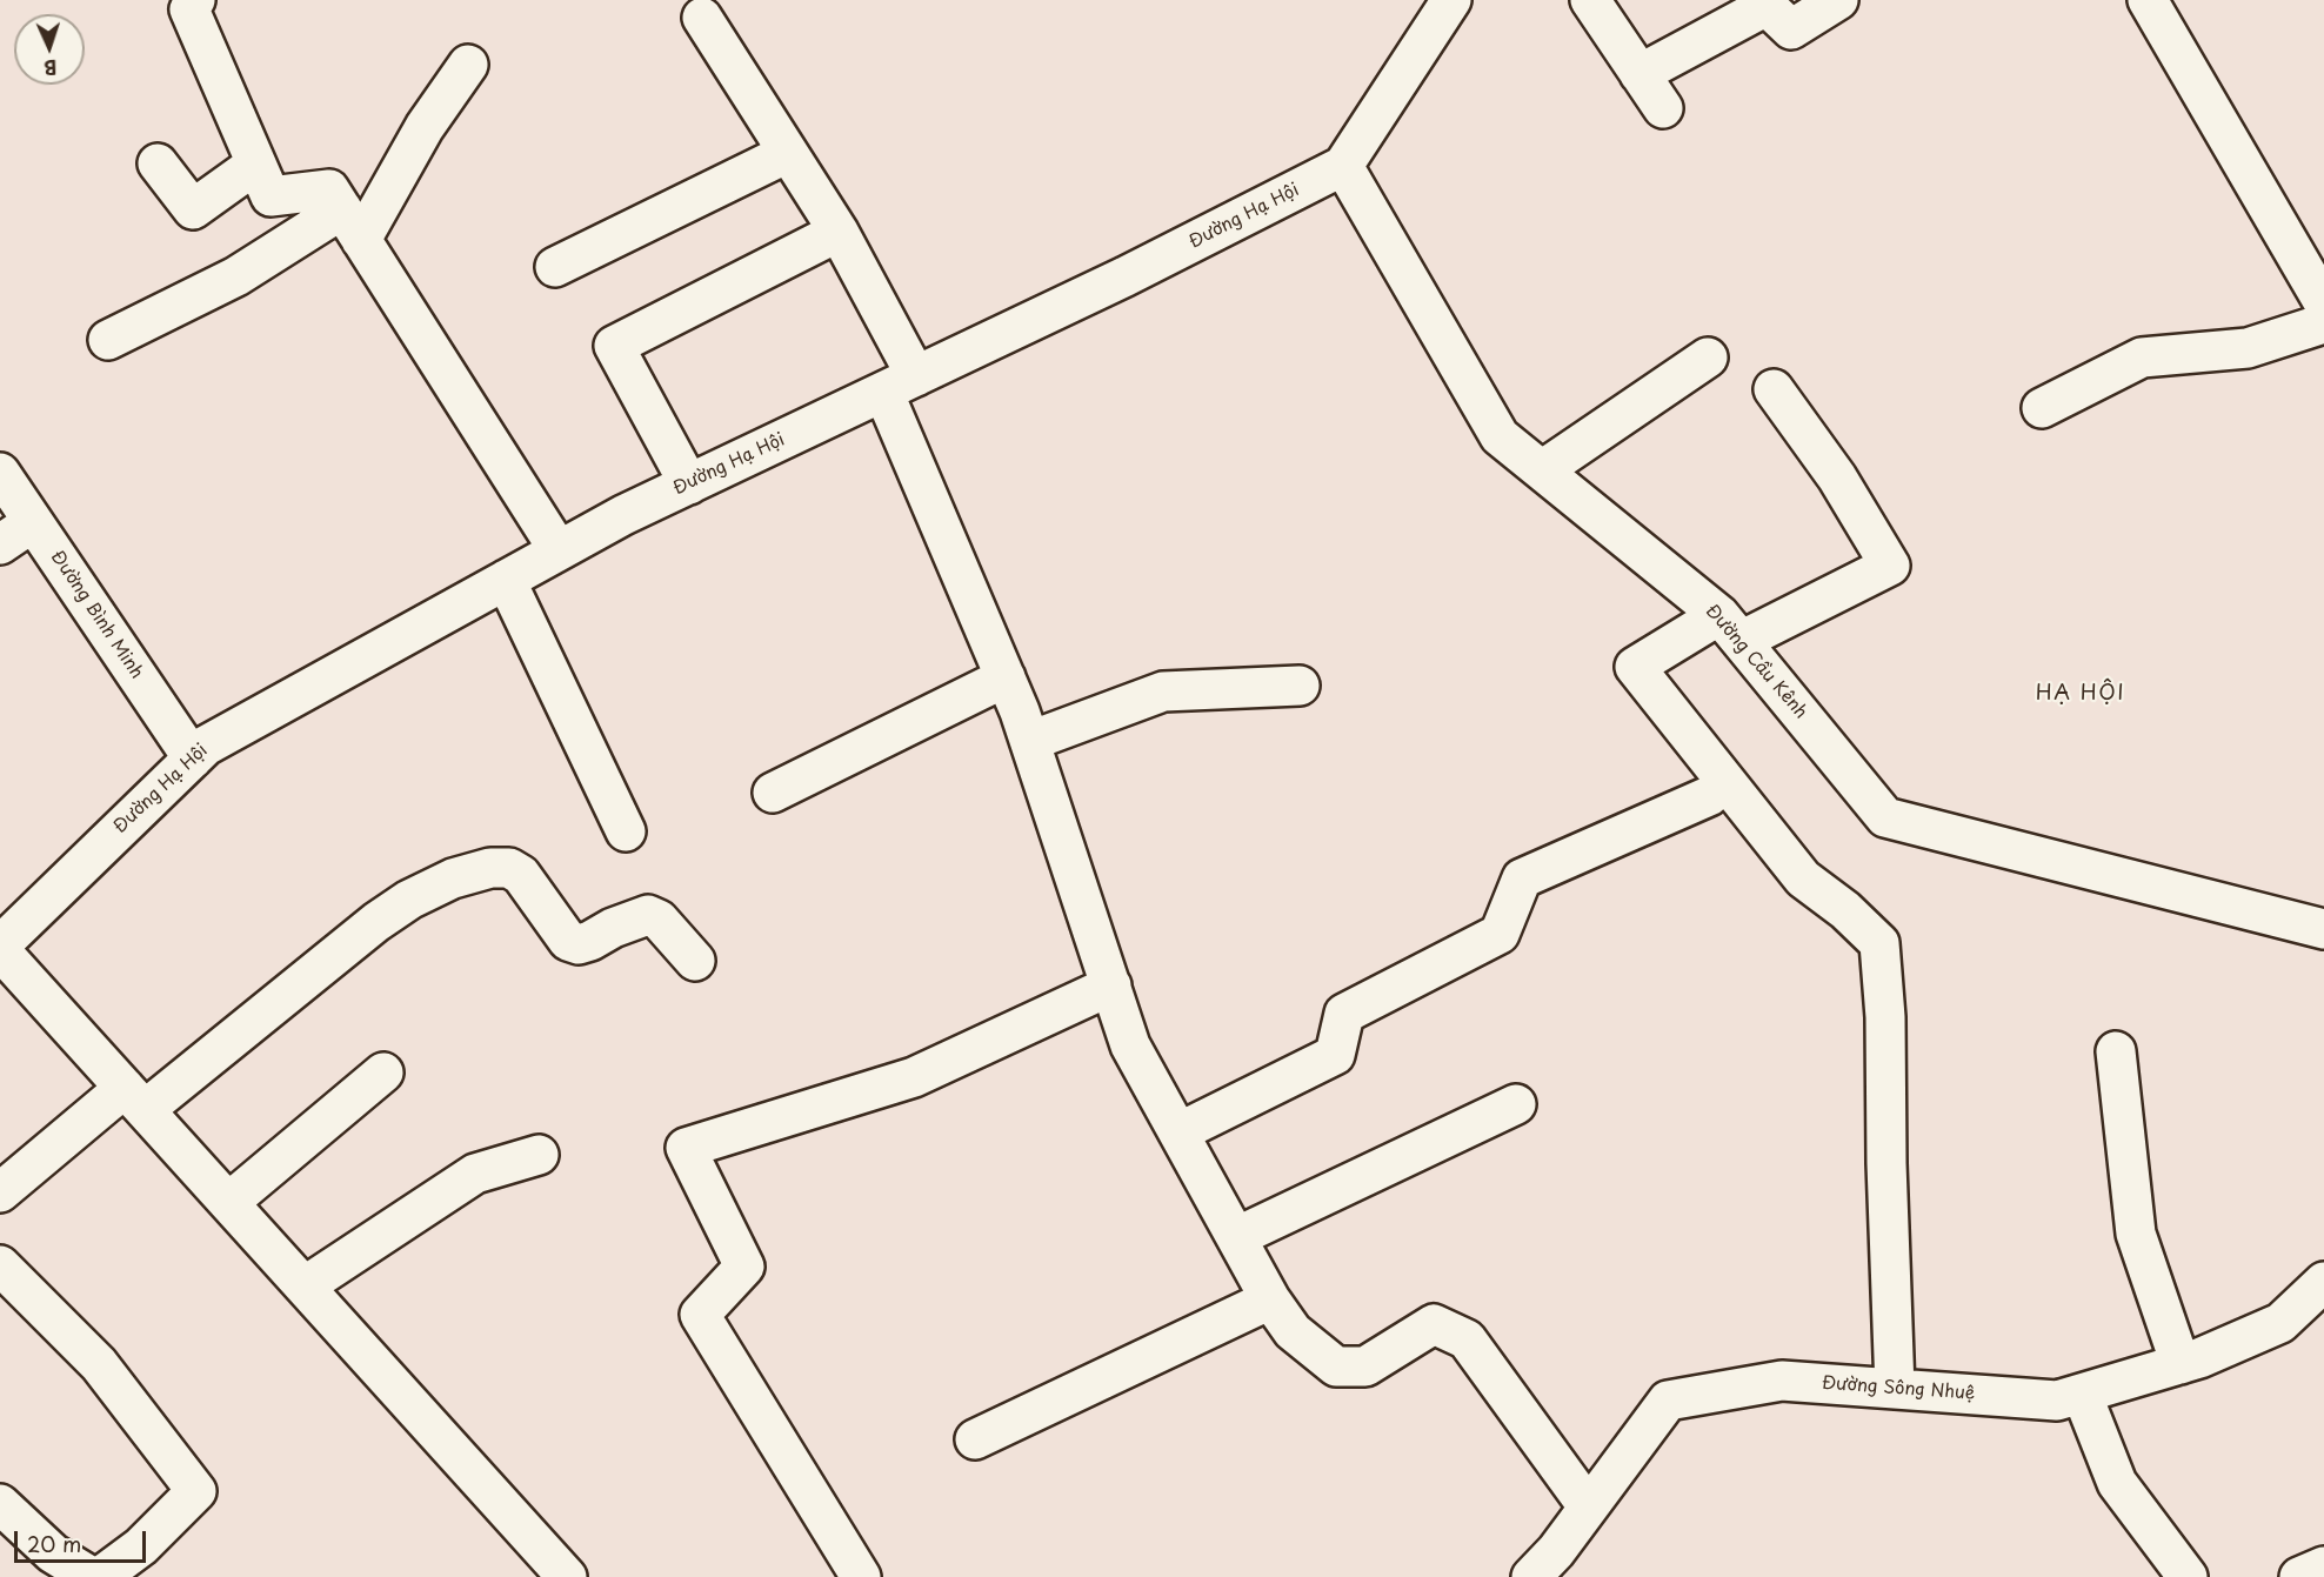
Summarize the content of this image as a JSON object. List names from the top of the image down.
{
  "streets": {
    "street": [
      "Đường Hạ Hội",
      "Đường Bình Minh",
      "Đường Cầu Kênh",
      "Đường Sông Nhuệ"
    ]
  },
  "crossings": [
    ["Đường Hạ Hội", "Đường Bình Minh"],
    ["Đường Hạ Hội", "Đường Cầu Kênh"]
  ],
  "districts": ["HẠ HỘI"],
  "scale_bar": "20 m",
  "north": "bottom"
}
